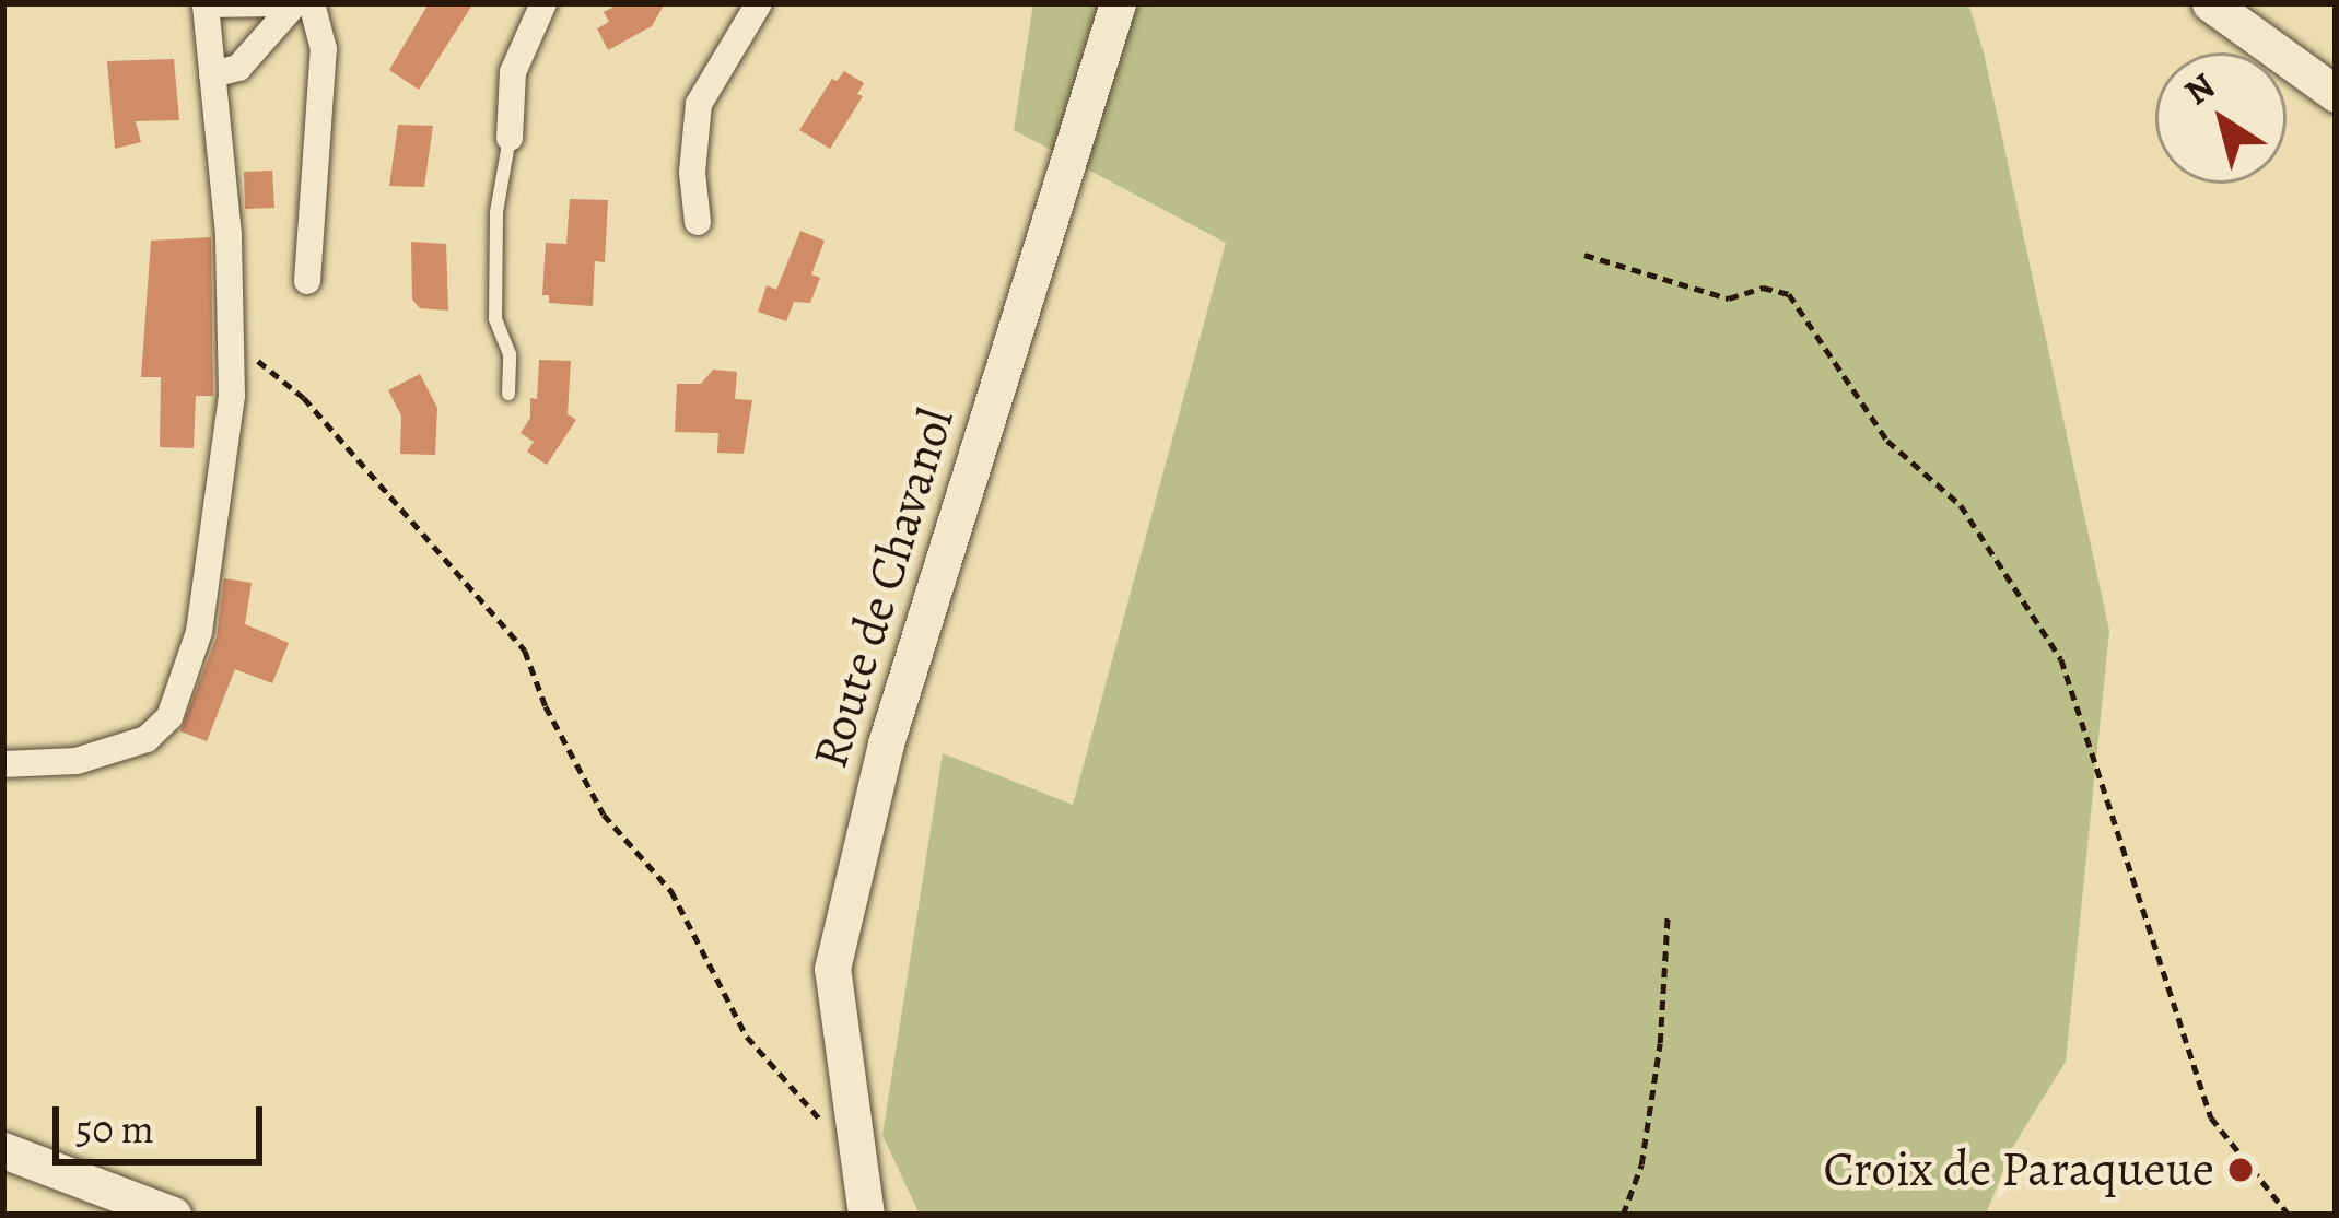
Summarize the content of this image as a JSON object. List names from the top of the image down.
{
  "streets": {
    "street": ["Route de Chavanol"]
  },
  "places": ["Croix de Paraqueue"],
  "scale_bar": "50 m",
  "north": "top left"
}
